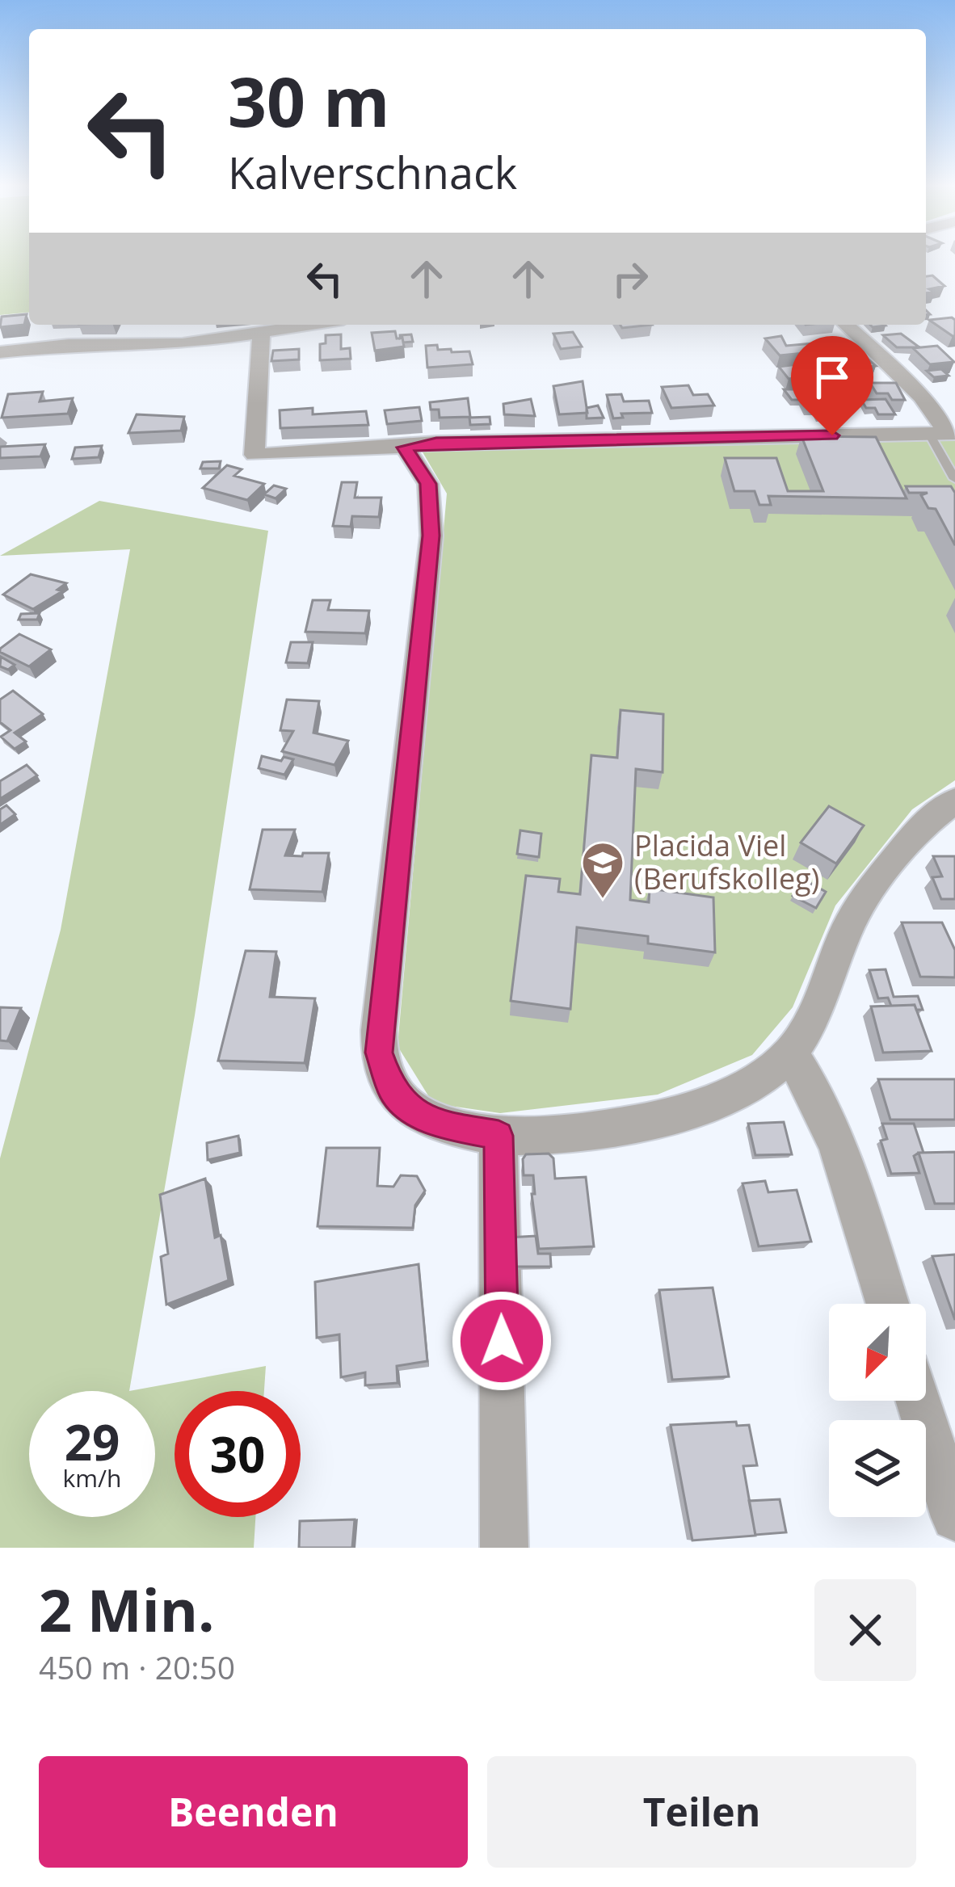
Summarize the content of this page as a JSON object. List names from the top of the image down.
{
  "places": {
    "school or university": ["Placida Viel (Berufskolleg)"]
  },
  "north": "bottom left",
  "page": {
    "turn": ["30 m", "Kalverschnack"],
    "speed": "29 km/h",
    "limit": "30",
    "heading": ["2 Min.", "450 m · 20:50"],
    "buttons": ["Beenden", "Teilen"]
  }
}
